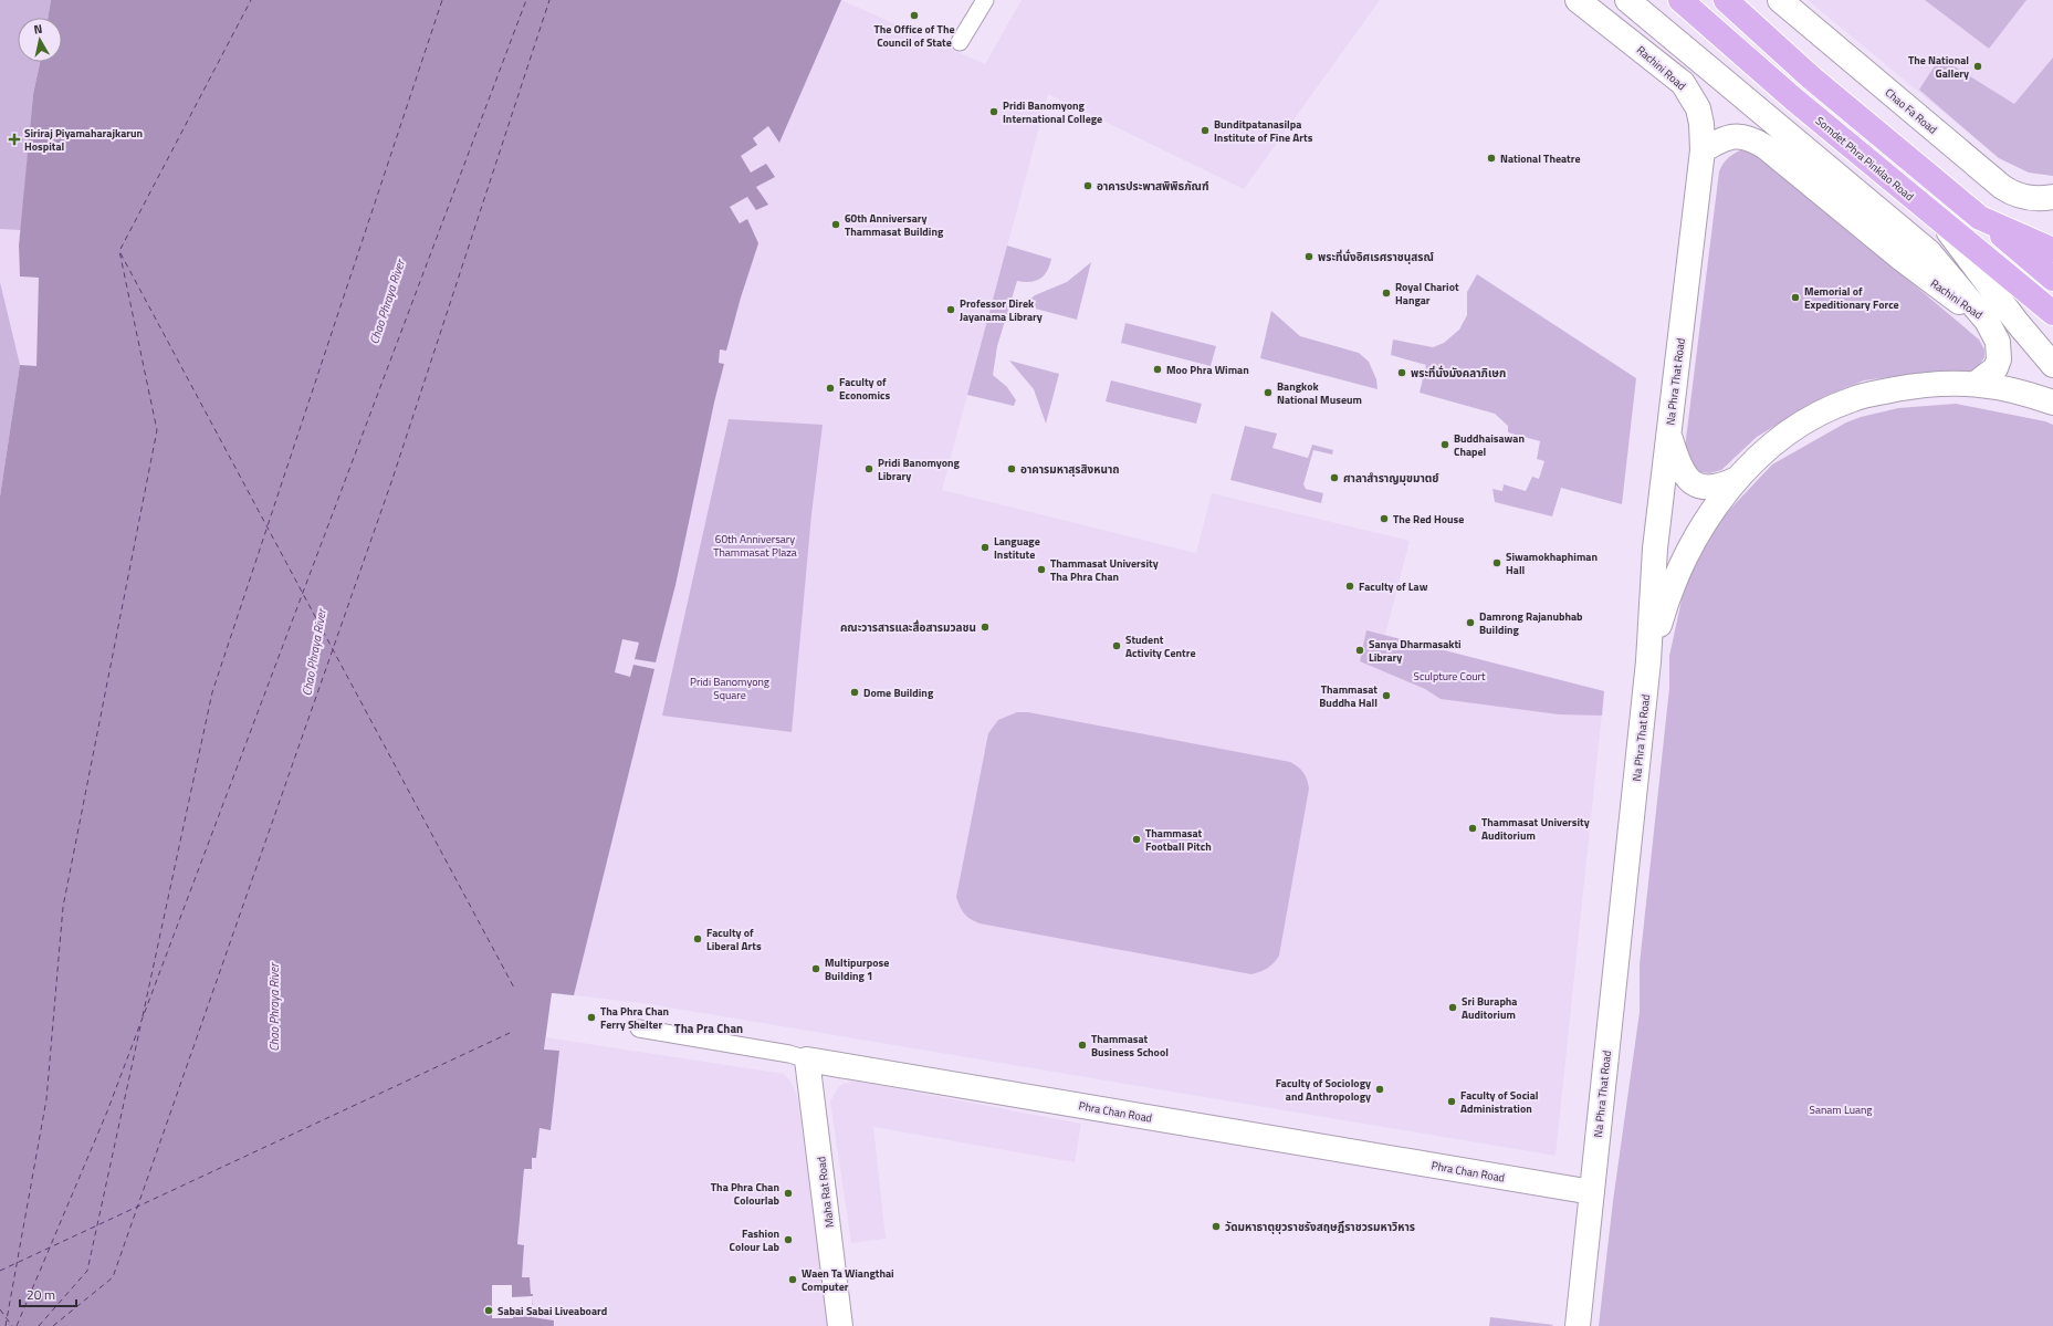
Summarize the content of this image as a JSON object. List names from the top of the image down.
{
  "streets": {
    "main road": ["Somdet Phra Pinklao Road"],
    "street": [
      "Rachini Road",
      "Chao Fa Road",
      "Na Phra That Road",
      "Phra Chan Road",
      "Maha Rat Road"
    ]
  },
  "crossings": [
    ["Rachini Road", "Na Phra That Road"],
    ["Na Phra That Road", "Phra Chan Road"],
    ["Phra Chan Road", "Maha Rat Road"]
  ],
  "districts": ["Tha Pra Chan"],
  "water": ["Chao Phraya River"],
  "parks": [
    "60th Anniversary Thammasat Plaza",
    "Sculpture Court",
    "Pridi Banomyong Square",
    "Sanam Luang"
  ],
  "places": {
    "other": [
      "The Office of The Council of State",
      "The National Gallery",
      "Pridi Banomyong International College",
      "Bunditpatanasilpa Institute of Fine Arts",
      "National Theatre",
      "อาคารประพาสพิพิธภัณฑ์",
      "60th Anniversary Thammasat Building",
      "พระที่นั่งอิศเรศราชนุสรณ์",
      "Royal Chariot Hangar",
      "Memorial of Expeditionary Force",
      "Professor Direk Jayanama Library",
      "Moo Phra Wiman",
      "พระที่นั่งมังคลาภิเษก",
      "Faculty of Economics",
      "Bangkok National Museum",
      "Buddhaisawan Chapel",
      "Pridi Banomyong Library",
      "อาคารมหาสุรสิงหนาถ",
      "ศาลาสำราญมุขมาตย์",
      "The Red House",
      "Language Institute",
      "Siwamokhaphiman Hall",
      "Thammasat University Tha Phra Chan",
      "Faculty of Law",
      "Damrong Rajanubhab Building",
      "คณะวารสารและสื่อสารมวลชน",
      "Student Activity Centre",
      "Sanya Dharmasakti Library",
      "Dome Building",
      "Thammasat Buddha Hall",
      "Thammasat University Auditorium",
      "Thammasat Football Pitch",
      "Faculty of Liberal Arts",
      "Multipurpose Building 1",
      "Sri Burapha Auditorium",
      "Tha Phra Chan Ferry Shelter",
      "Thammasat Business School",
      "Faculty of Sociology and Anthropology",
      "Faculty of Social Administration",
      "Tha Phra Chan Colourlab",
      "วัดมหาธาตุยุวราชรังสฤษฎิ์ราชวรมหาวิหาร",
      "Fashion Colour Lab",
      "Waen Ta Wiangthai Computer",
      "Sabai Sabai Liveaboard"
    ],
    "health": ["Siriraj Piyamaharajkarun Hospital"]
  },
  "scale_bar": "20 m",
  "north": "top"
}
